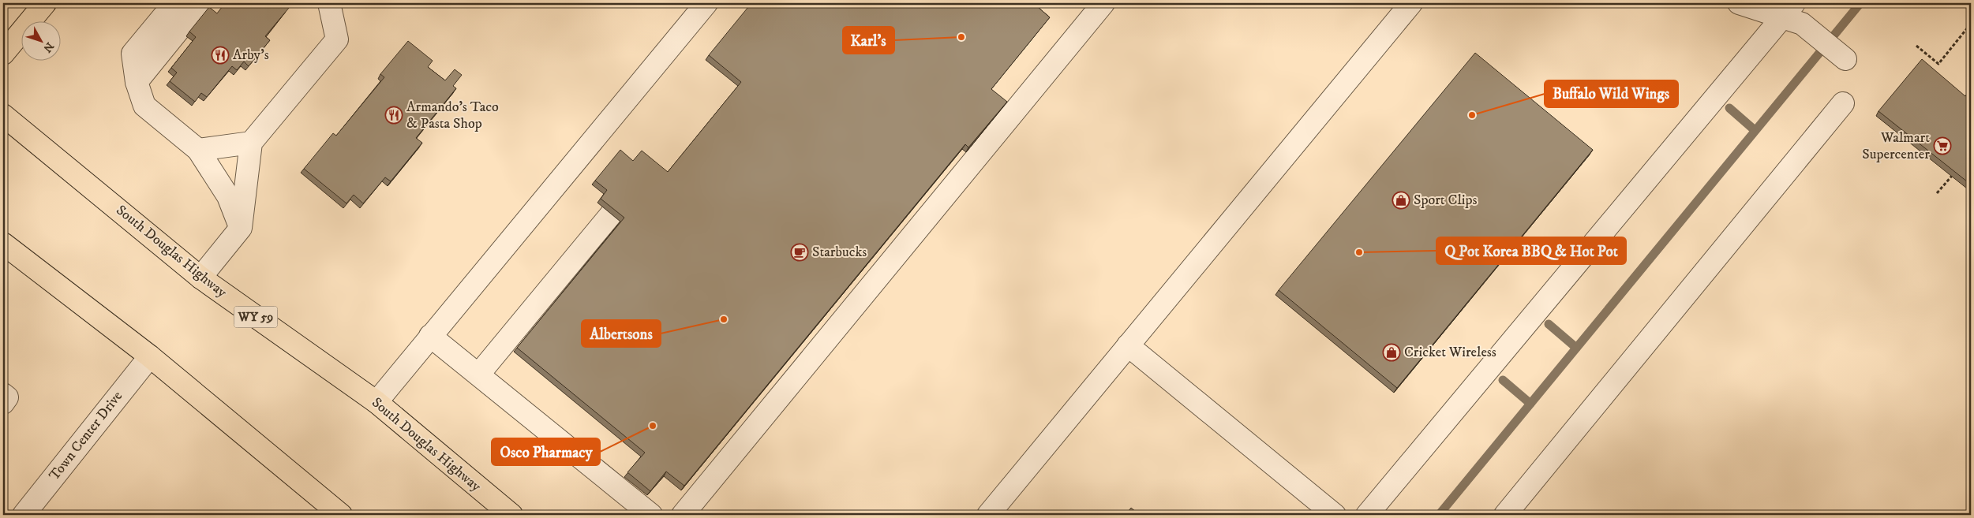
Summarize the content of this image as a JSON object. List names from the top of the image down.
{
  "streets": {
    "main road": ["South Douglas Highway", "WY 59"],
    "street": ["Town Center Drive"]
  },
  "places": {
    "other": [
      "Karl's",
      "Buffalo Wild Wings",
      "Q Pot Korea BBQ & Hot Pot",
      "Albertsons",
      "Osco Pharmacy"
    ],
    "restaurant": ["Arby's", "Armando's Taco & Pasta Shop"],
    "supermarket": ["Walmart Supercenter"],
    "shop": ["Sport Clips", "Cricket Wireless"],
    "cafe": ["Starbucks"]
  },
  "north": "bottom right"
}
